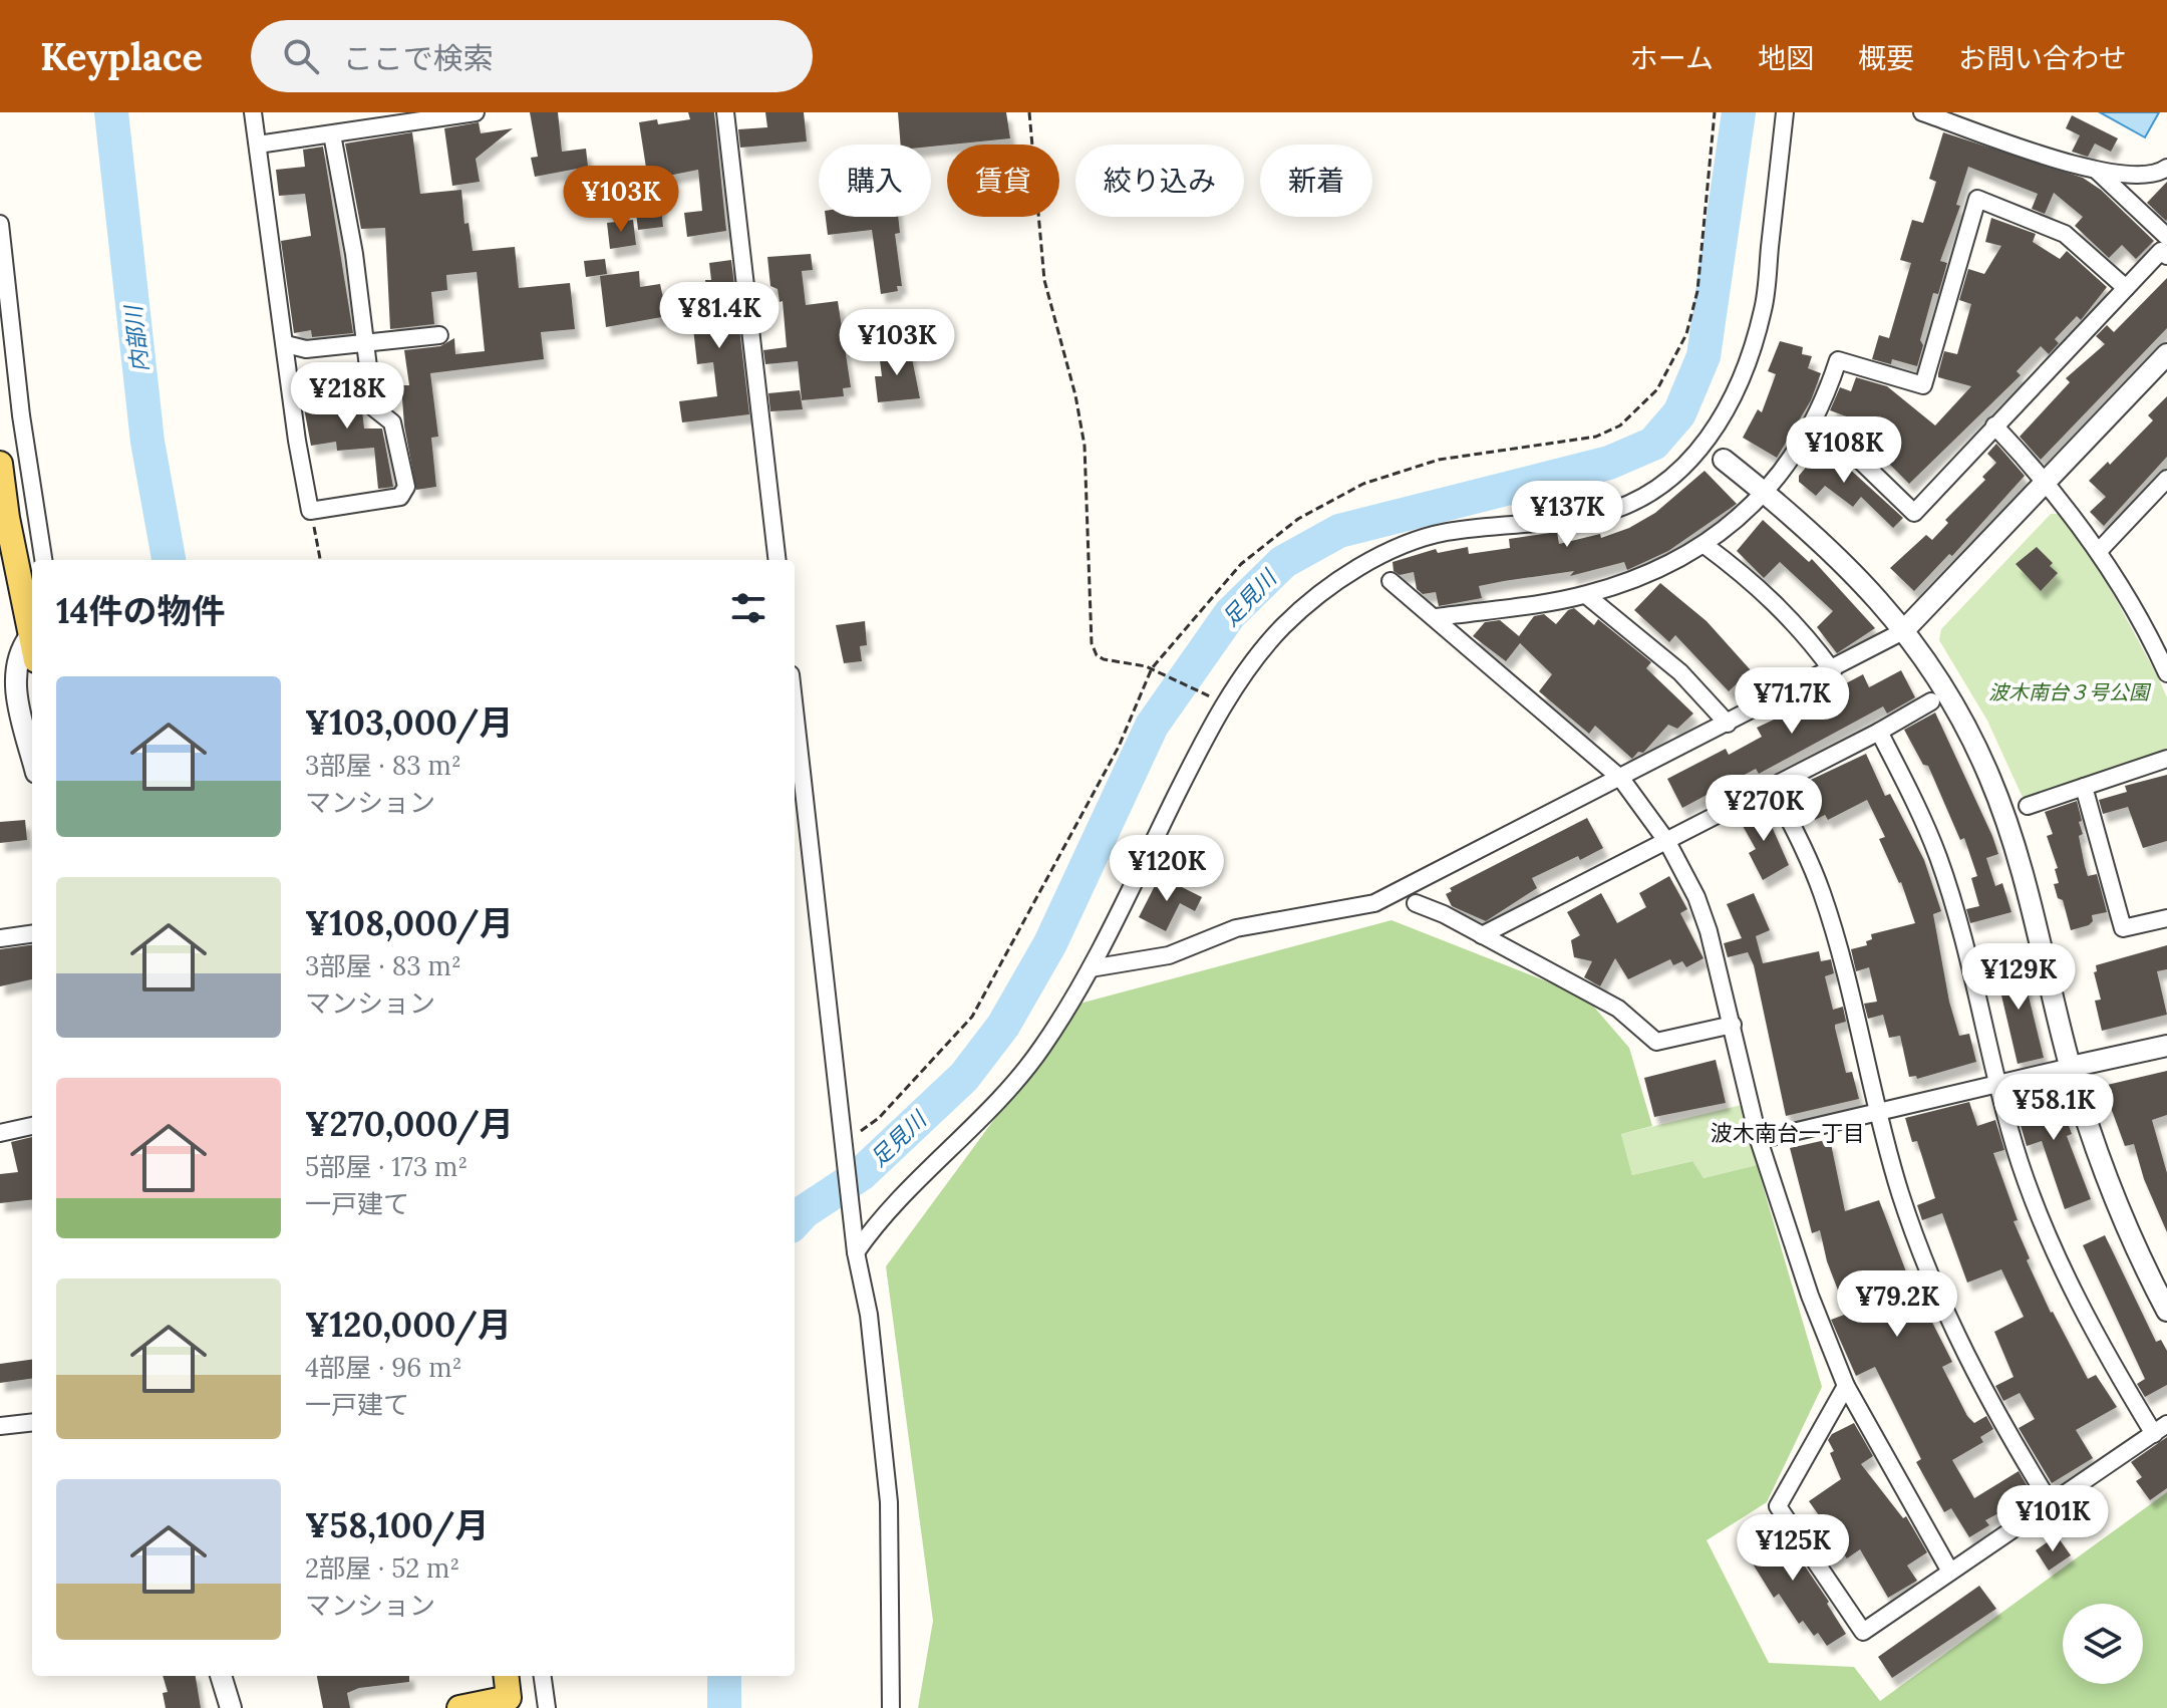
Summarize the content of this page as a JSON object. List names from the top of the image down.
{
  "districts": ["波木南台一丁目"],
  "water": ["内部川", "足見川"],
  "parks": ["波木南台３号公園"],
  "page": {
    "header": "Keyplace",
    "search": "ここで検索",
    "nav": [
      "ホーム",
      "地図",
      "概要",
      "お問い合わせ"
    ],
    "chip": [
      "購入",
      "賃貸",
      "絞り込み",
      "新着"
    ],
    "price": [
      "¥103K",
      "¥81.4K",
      "¥103K",
      "¥218K",
      "¥108K",
      "¥137K",
      "¥71.7K",
      "¥270K",
      "¥120K",
      "¥129K",
      "¥58.1K",
      "¥79.2K",
      "¥101K",
      "¥125K"
    ],
    "heading": "14件の物件",
    "list": [
      {
        "name": "¥103,000/月",
        "note": "3部屋 · 83 m² · マンション"
      },
      {
        "name": "¥108,000/月",
        "note": "3部屋 · 83 m² · マンション"
      },
      {
        "name": "¥270,000/月",
        "note": "5部屋 · 173 m² · 一戸建て"
      },
      {
        "name": "¥120,000/月",
        "note": "4部屋 · 96 m² · 一戸建て"
      },
      {
        "name": "¥58,100/月",
        "note": "2部屋 · 52 m² · マンション"
      }
    ]
  }
}
